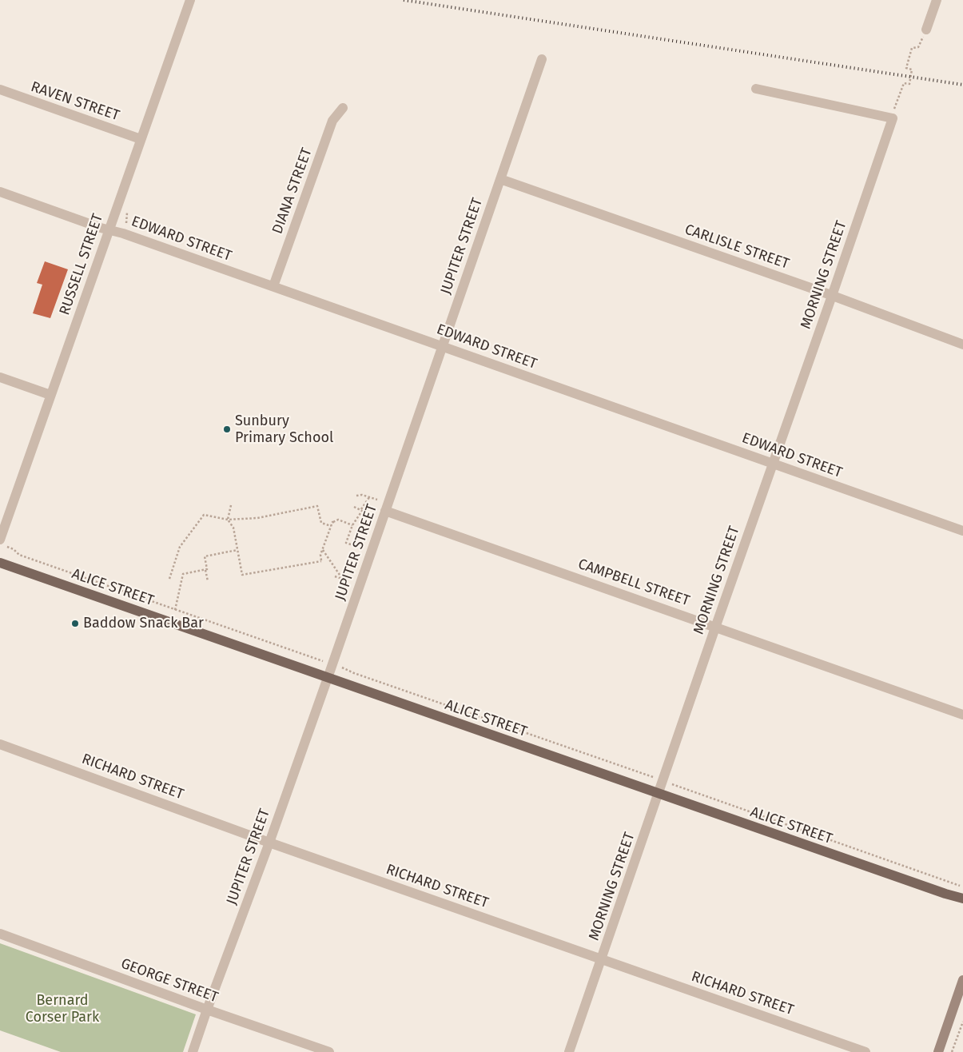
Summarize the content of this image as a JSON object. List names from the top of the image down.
{
  "streets": {
    "main road": ["ALICE STREET"],
    "street": [
      "RAVEN STREET",
      "DIANA STREET",
      "EDWARD STREET",
      "JUPITER STREET",
      "CARLISLE STREET",
      "RUSSELL STREET",
      "MORNING STREET",
      "CAMPBELL STREET",
      "RICHARD STREET",
      "GEORGE STREET"
    ]
  },
  "crossings": [
    ["RAVEN STREET", "RUSSELL STREET"],
    ["DIANA STREET", "EDWARD STREET"],
    ["EDWARD STREET", "JUPITER STREET"],
    ["EDWARD STREET", "RUSSELL STREET"],
    ["EDWARD STREET", "MORNING STREET"],
    ["JUPITER STREET", "CARLISLE STREET"],
    ["JUPITER STREET", "CAMPBELL STREET"],
    ["JUPITER STREET", "ALICE STREET"],
    ["JUPITER STREET", "RICHARD STREET"],
    ["JUPITER STREET", "GEORGE STREET"],
    ["CARLISLE STREET", "MORNING STREET"],
    ["MORNING STREET", "CAMPBELL STREET"],
    ["MORNING STREET", "ALICE STREET"],
    ["MORNING STREET", "RICHARD STREET"]
  ],
  "parks": ["Bernard Corser Park"],
  "places": ["Sunbury Primary School", "Baddow Snack Bar"]
}
